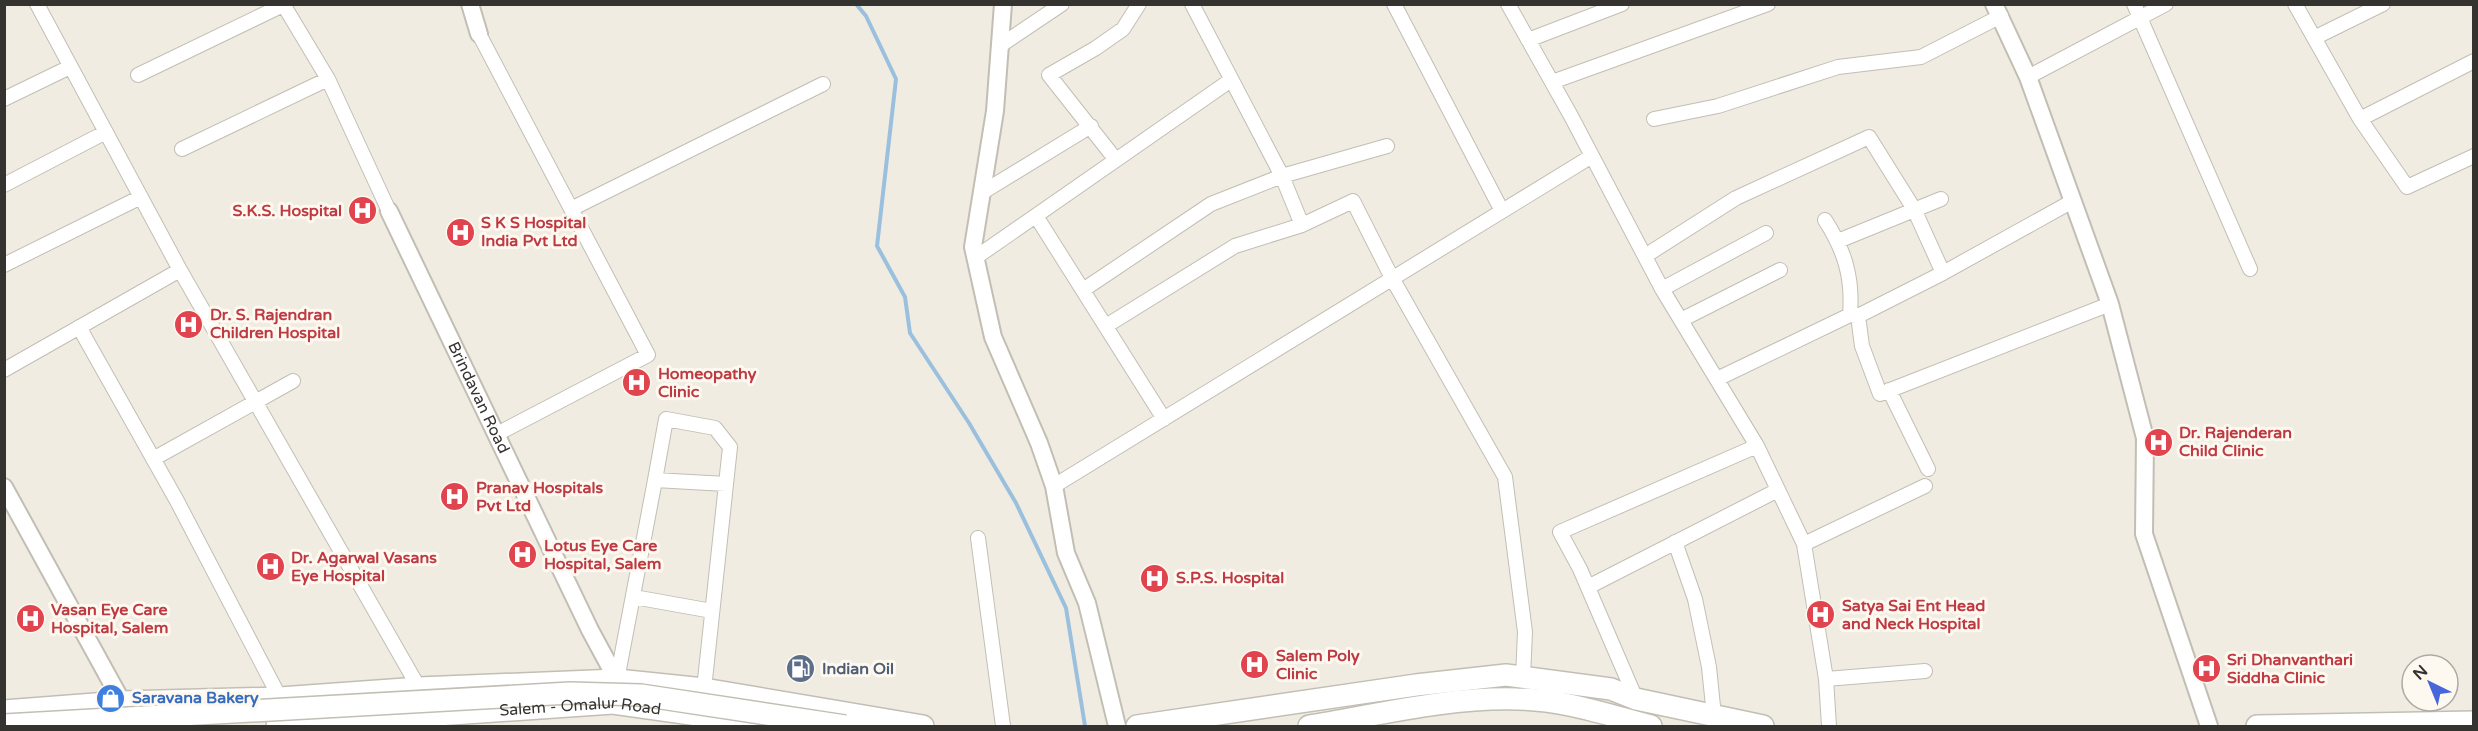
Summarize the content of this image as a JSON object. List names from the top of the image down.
{
  "streets": {
    "main road": ["Salem - Omalur Road"],
    "street": ["Brindavan Road"]
  },
  "places": {
    "hospital": [
      "S.K.S. Hospital",
      "S K S Hospital India Pvt Ltd",
      "Dr. S. Rajendran Children Hospital",
      "Homeopathy Clinic",
      "Dr. Rajenderan Child Clinic",
      "Pranav Hospitals Pvt Ltd",
      "Lotus Eye Care Hospital, Salem",
      "Dr. Agarwal Vasans Eye Hospital",
      "S.P.S. Hospital",
      "Satya Sai Ent Head and Neck Hospital",
      "Vasan Eye Care Hospital, Salem",
      "Salem Poly Clinic",
      "Sri Dhanvanthari Siddha Clinic"
    ],
    "fuel station": ["Indian Oil"],
    "shop": ["Saravana Bakery"]
  },
  "north": "top left"
}
